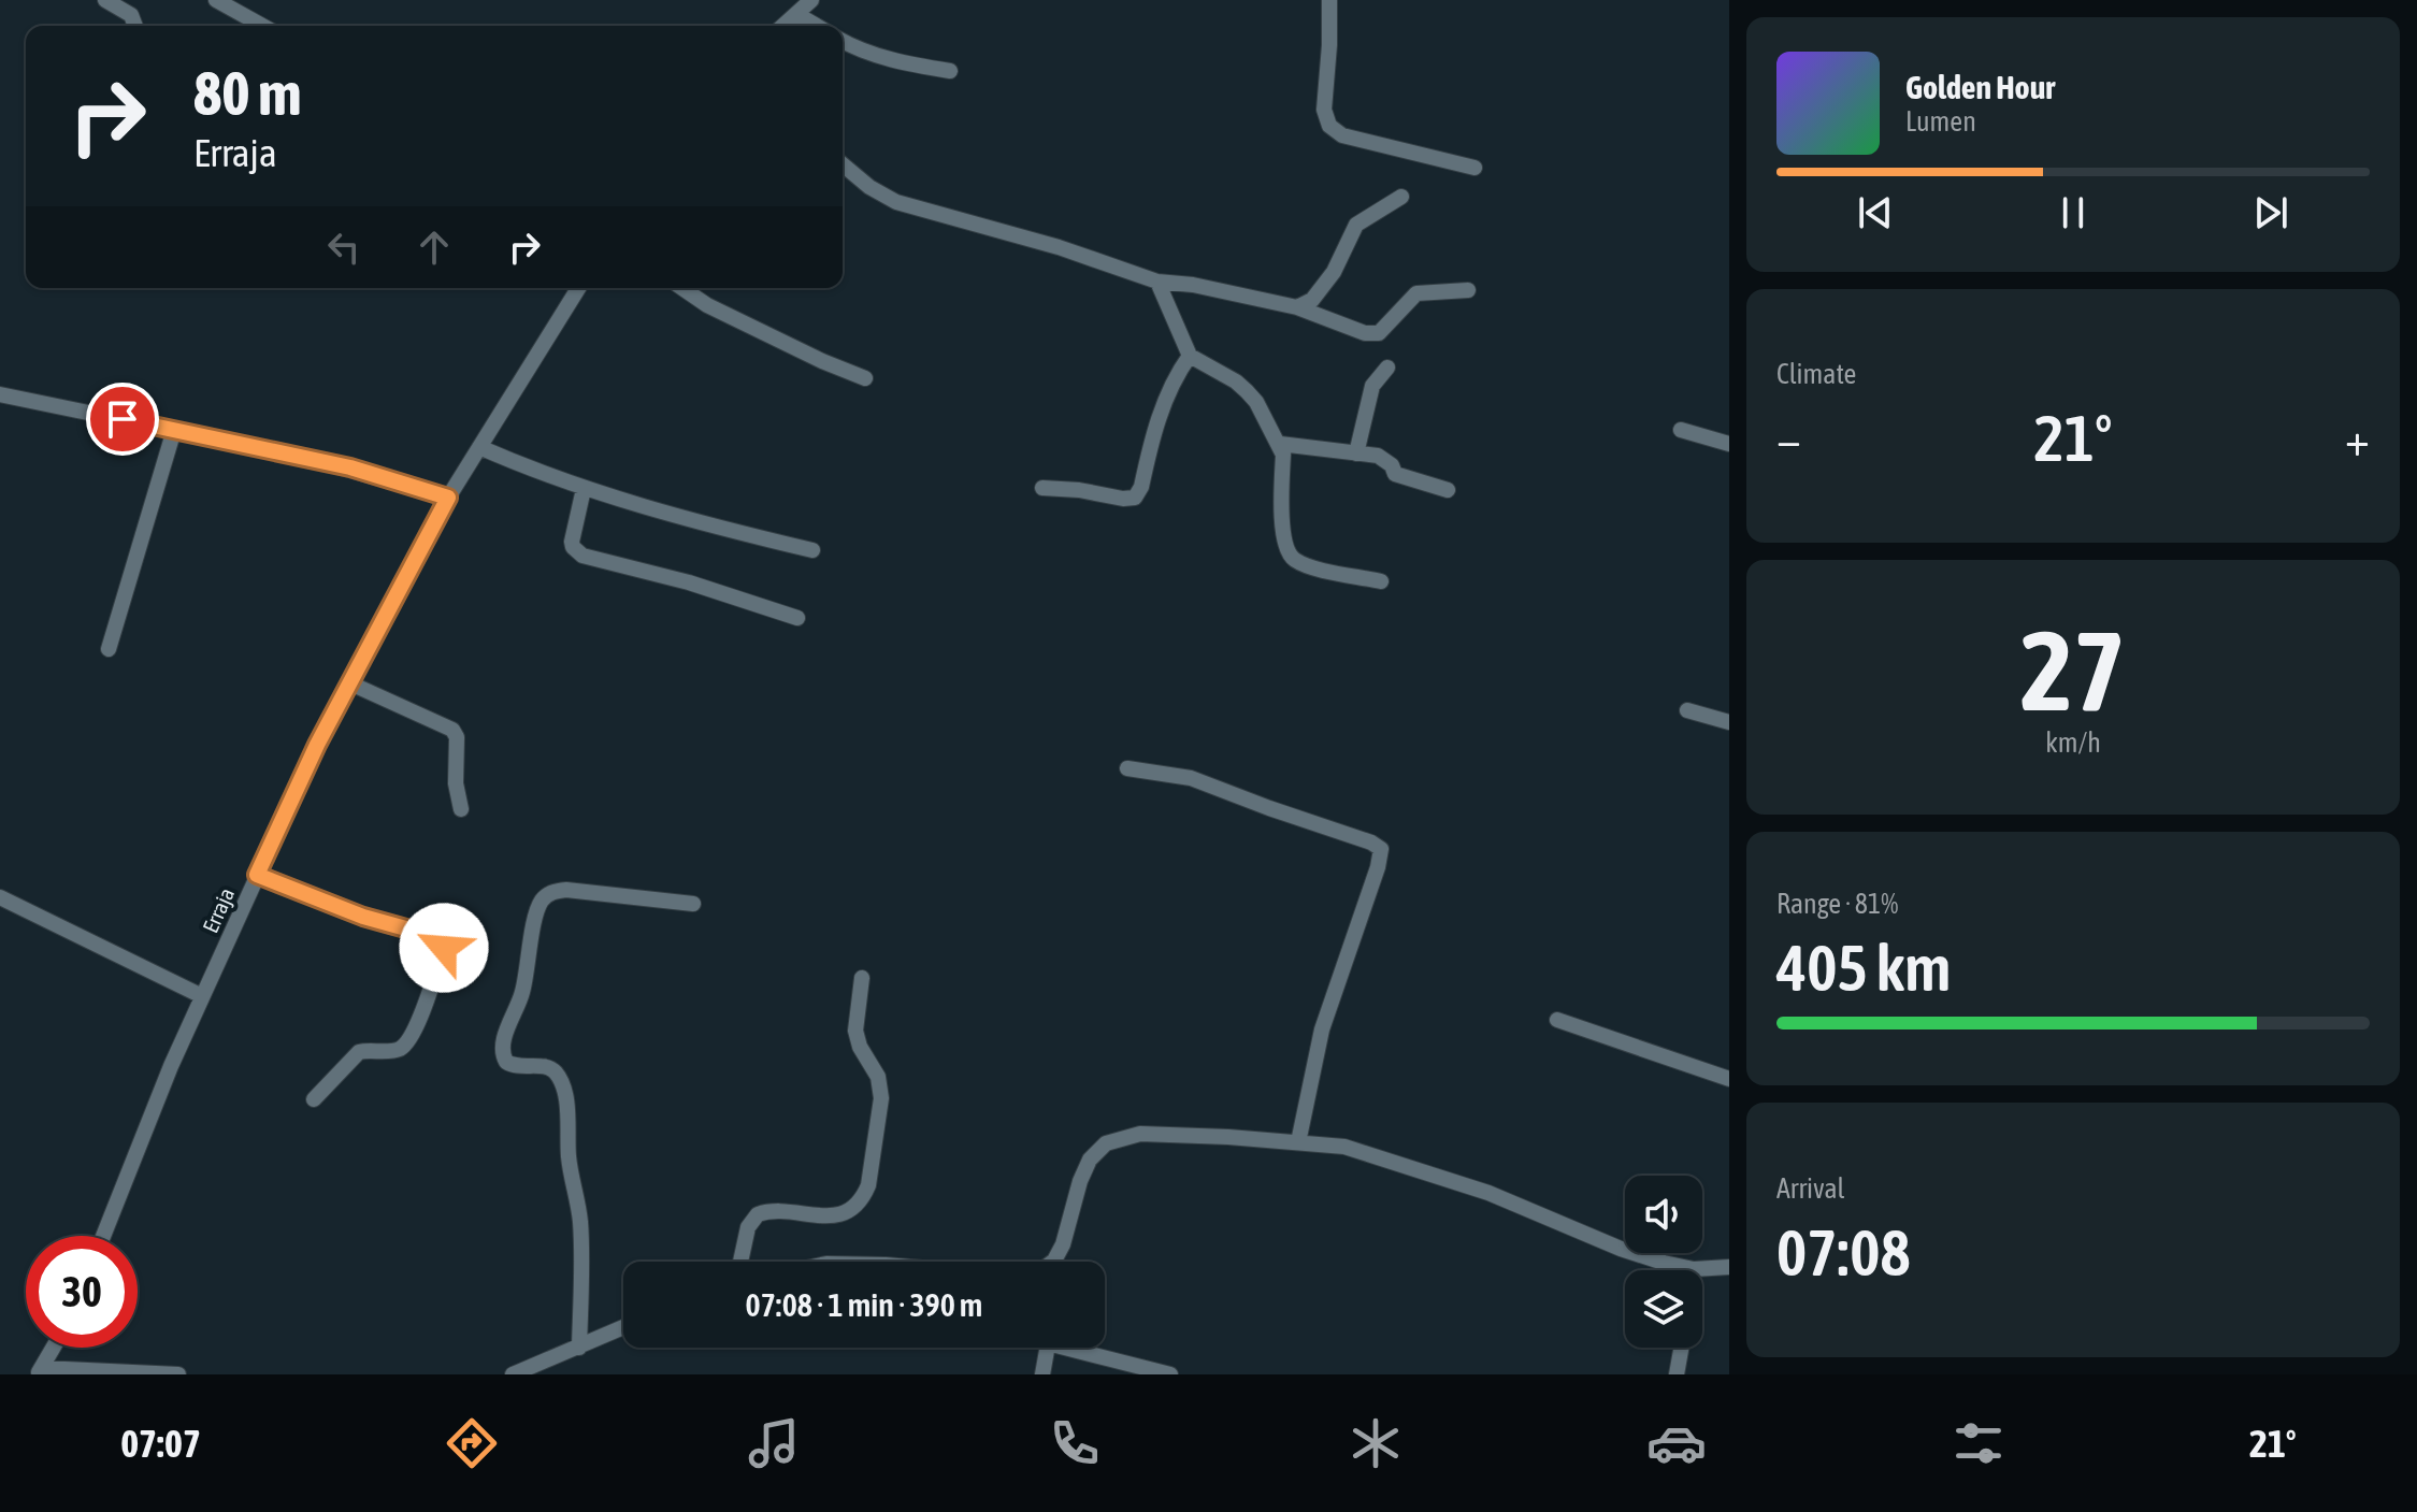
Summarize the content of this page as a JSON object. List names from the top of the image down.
{
  "streets": {
    "street": ["Erraja"]
  },
  "page": {
    "turn": ["80 m", "Erraja"],
    "song": ["Golden Hour", "Lumen"],
    "tile": [
      "Climate",
      ["27", "km/h"],
      ["Range · 81%", "405 km"],
      ["Arrival", "07:08"]
    ],
    "heat": ["−", "21°", "+"],
    "limit": "30",
    "trip": "07:08 · 1 min · 390 m",
    "tabs": ["07:07", "21°"]
  }
}
